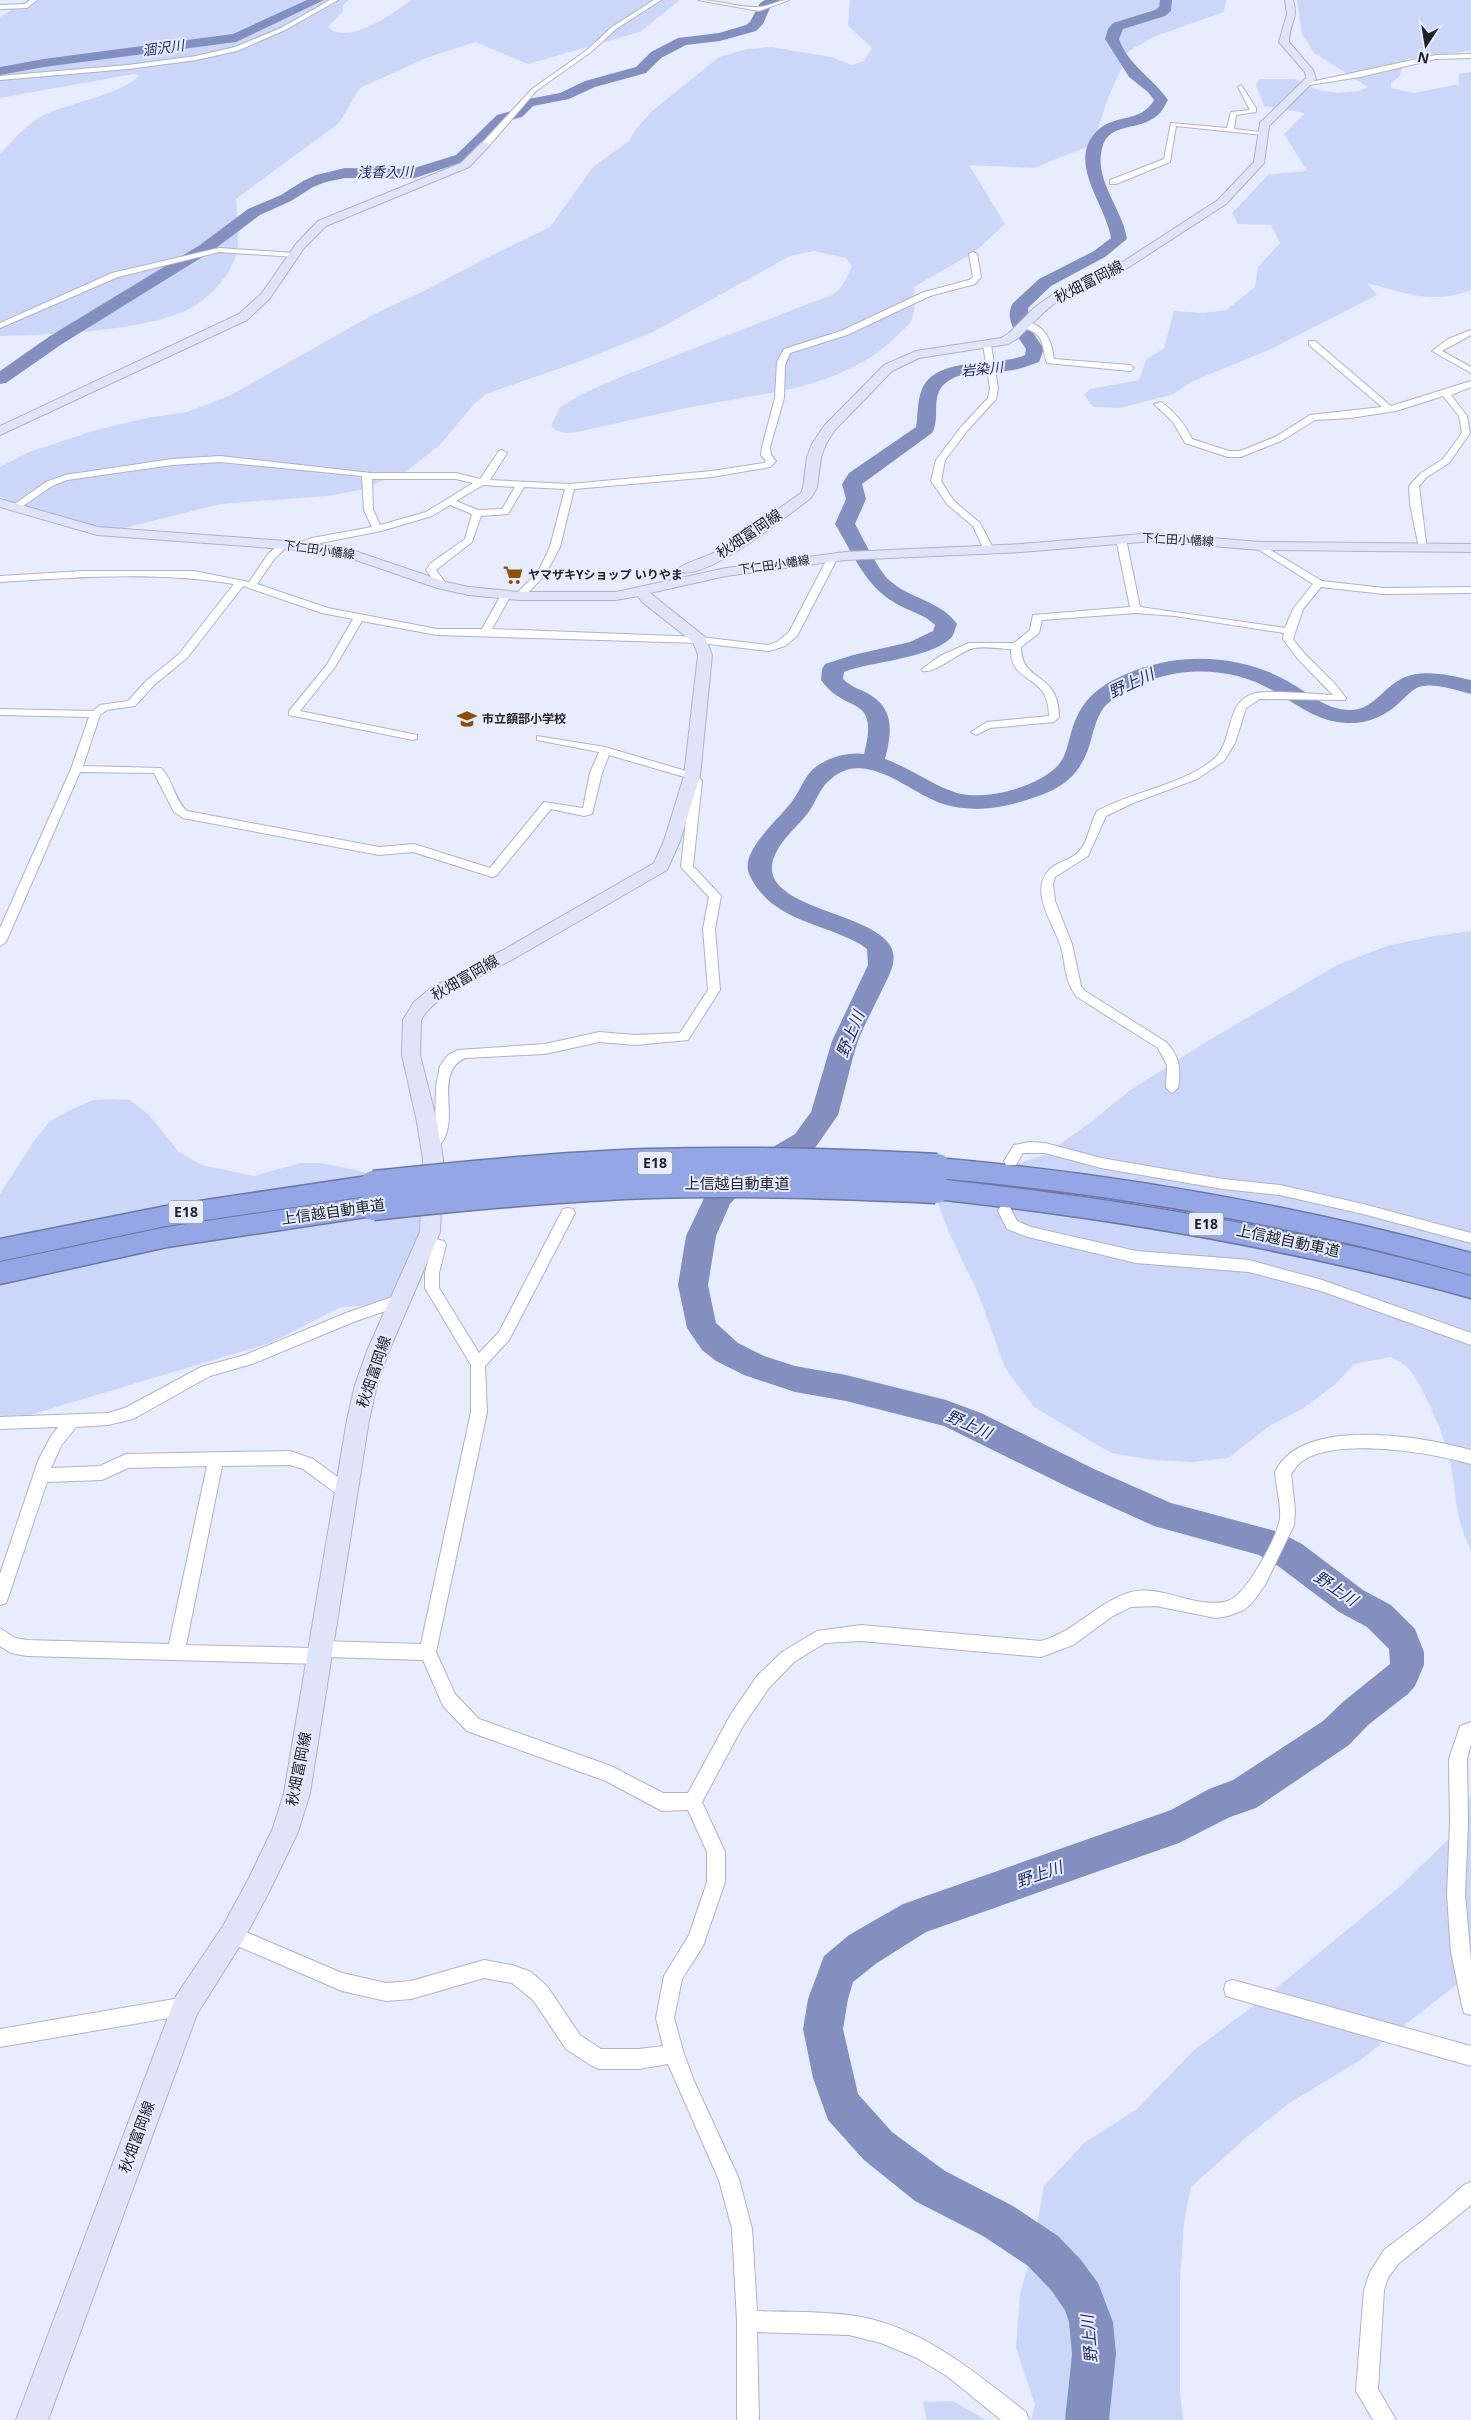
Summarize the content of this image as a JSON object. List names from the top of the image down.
{
  "streets": {
    "highway": ["E18", "上信越自動車道"],
    "main road": ["秋畑富岡線", "下仁田小幡線"]
  },
  "crossings": [
    ["秋畑富岡線", "下仁田小幡線"]
  ],
  "water": [
    "涸沢川",
    "浅香入川",
    "岩染川",
    "野上川"
  ],
  "places": {
    "supermarket": ["ヤマザキYショップ いりやま"],
    "school or university": ["市立額部小学校"]
  },
  "north": "bottom"
}
